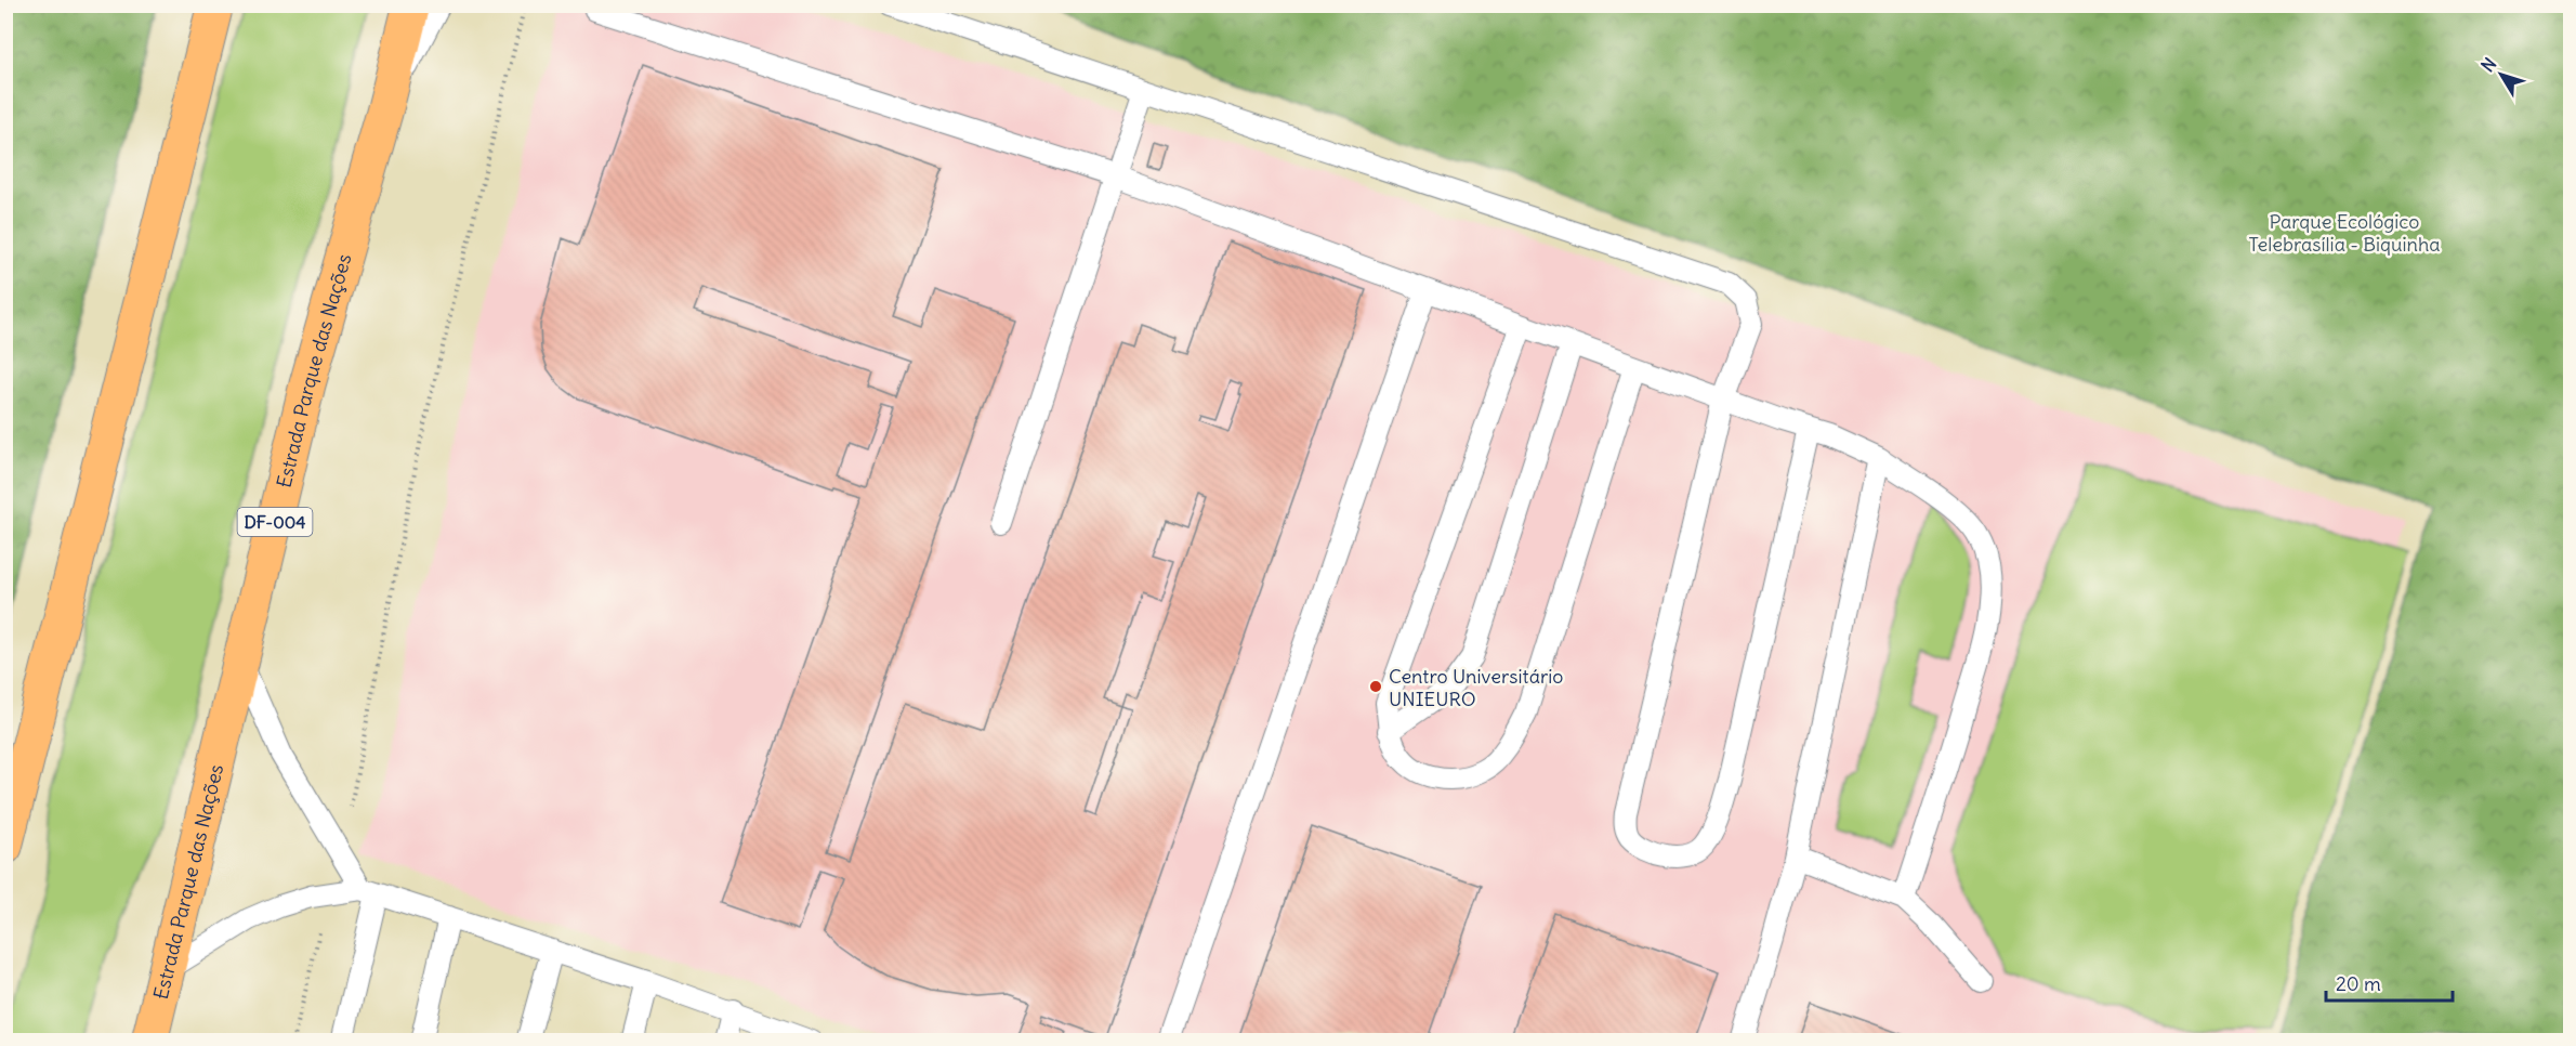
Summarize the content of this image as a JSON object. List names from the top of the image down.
{
  "streets": {
    "highway": ["Estrada Parque das Nações", "DF-004"]
  },
  "parks": ["Parque Ecológico Telebrasília - Biquinha"],
  "places": ["Centro Universitário UNIEURO"],
  "scale_bar": "20 m",
  "north": "top left"
}
